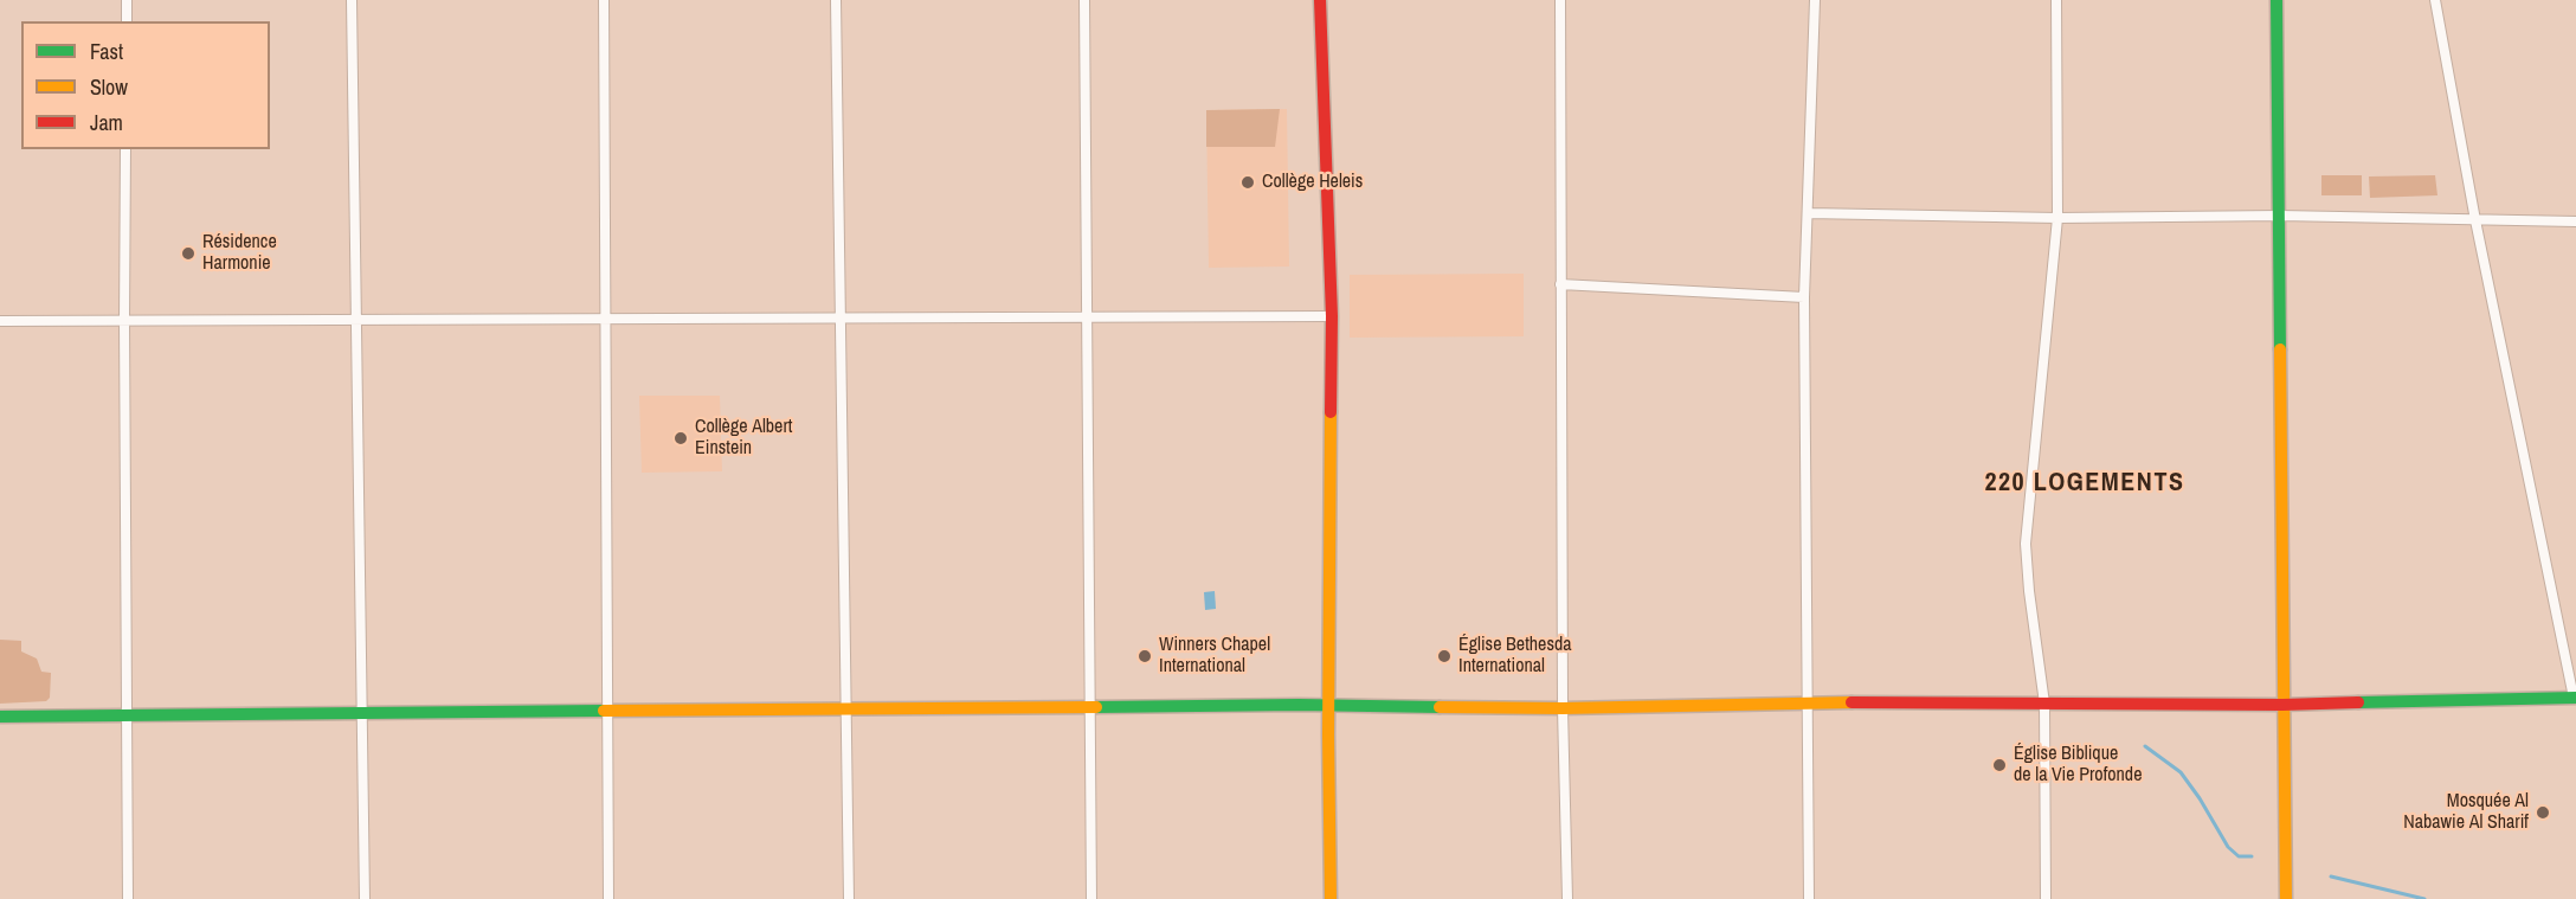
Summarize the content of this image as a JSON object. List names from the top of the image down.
{
  "districts": ["220 LOGEMENTS"],
  "places": [
    "Collège Heleis",
    "Résidence Harmonie",
    "Collège Albert Einstein",
    "Winners Chapel International",
    "Église Bethesda International",
    "Église Biblique de la Vie Profonde",
    "Mosquée Al Nabawie Al Sharif"
  ],
  "legend": ["Fast", "Slow", "Jam"]
}
